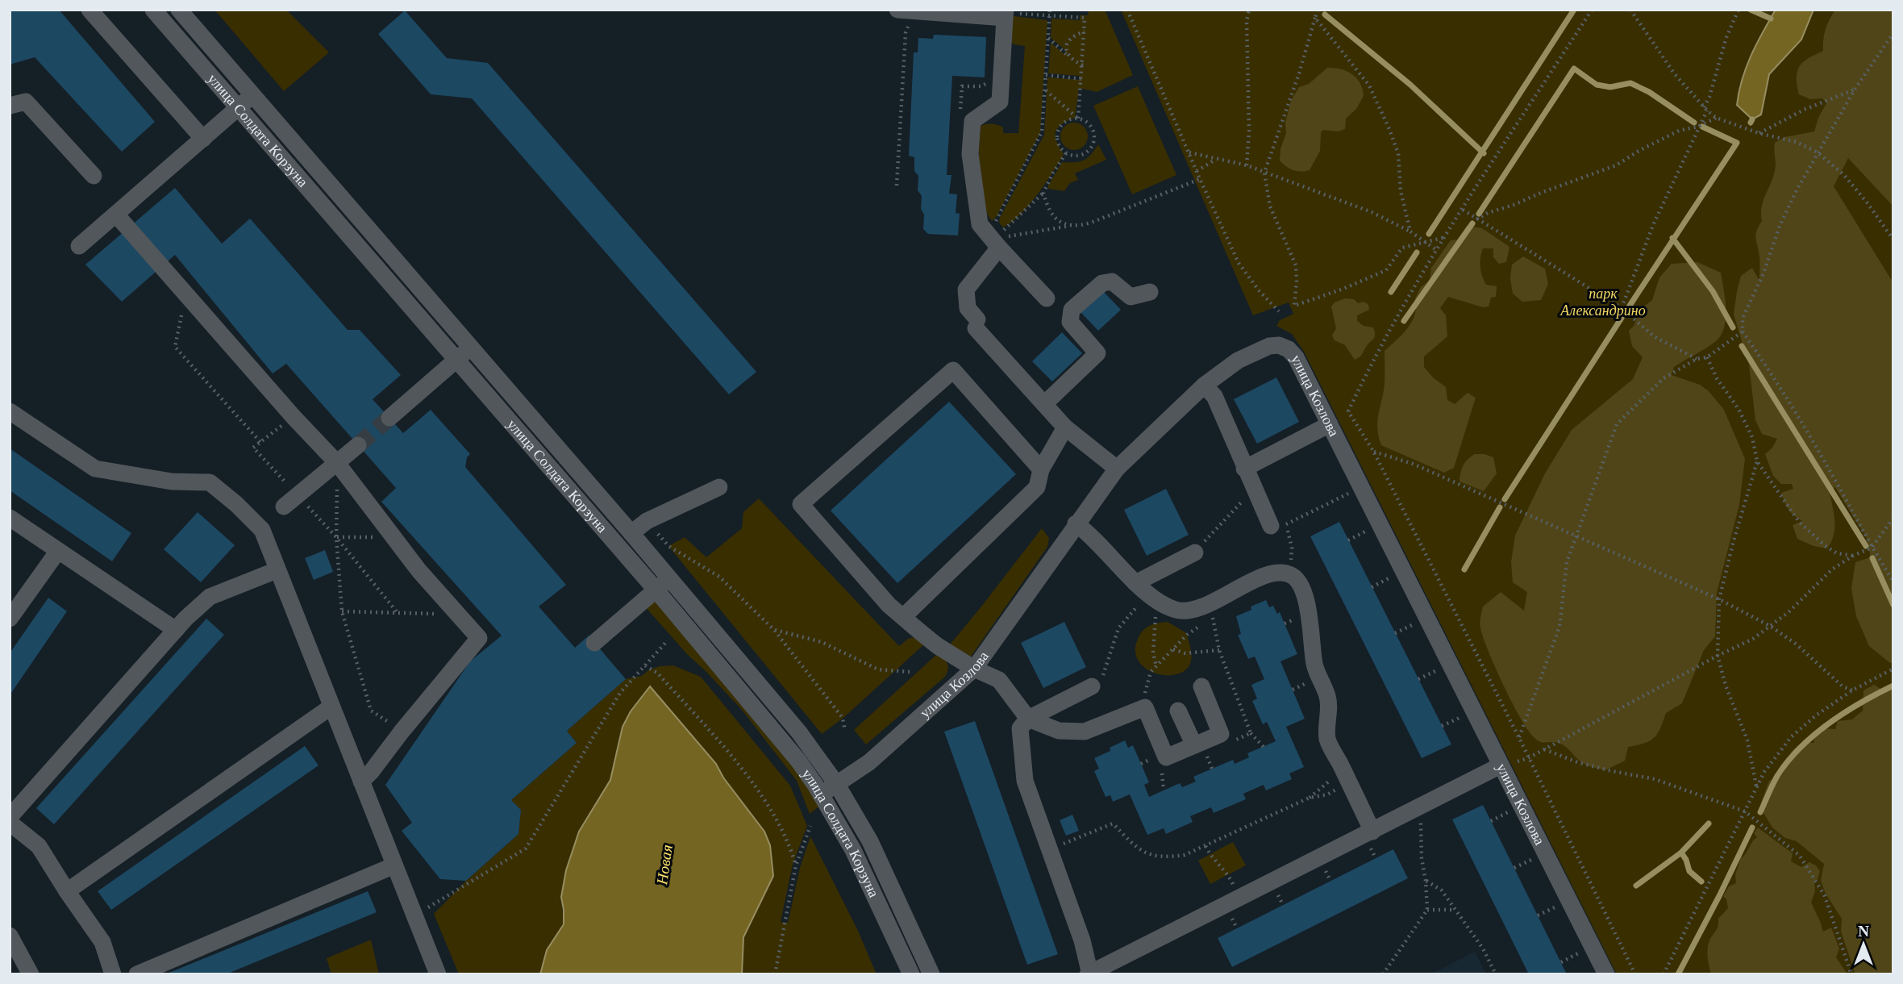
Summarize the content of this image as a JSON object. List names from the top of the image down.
{
  "streets": {
    "street": ["улица Солдата Корзуна", "улица Козлова"]
  },
  "crossings": [
    ["улица Солдата Корзуна", "улица Козлова"]
  ],
  "water": ["Новая"],
  "parks": ["парк Александрино"],
  "north": "top"
}
